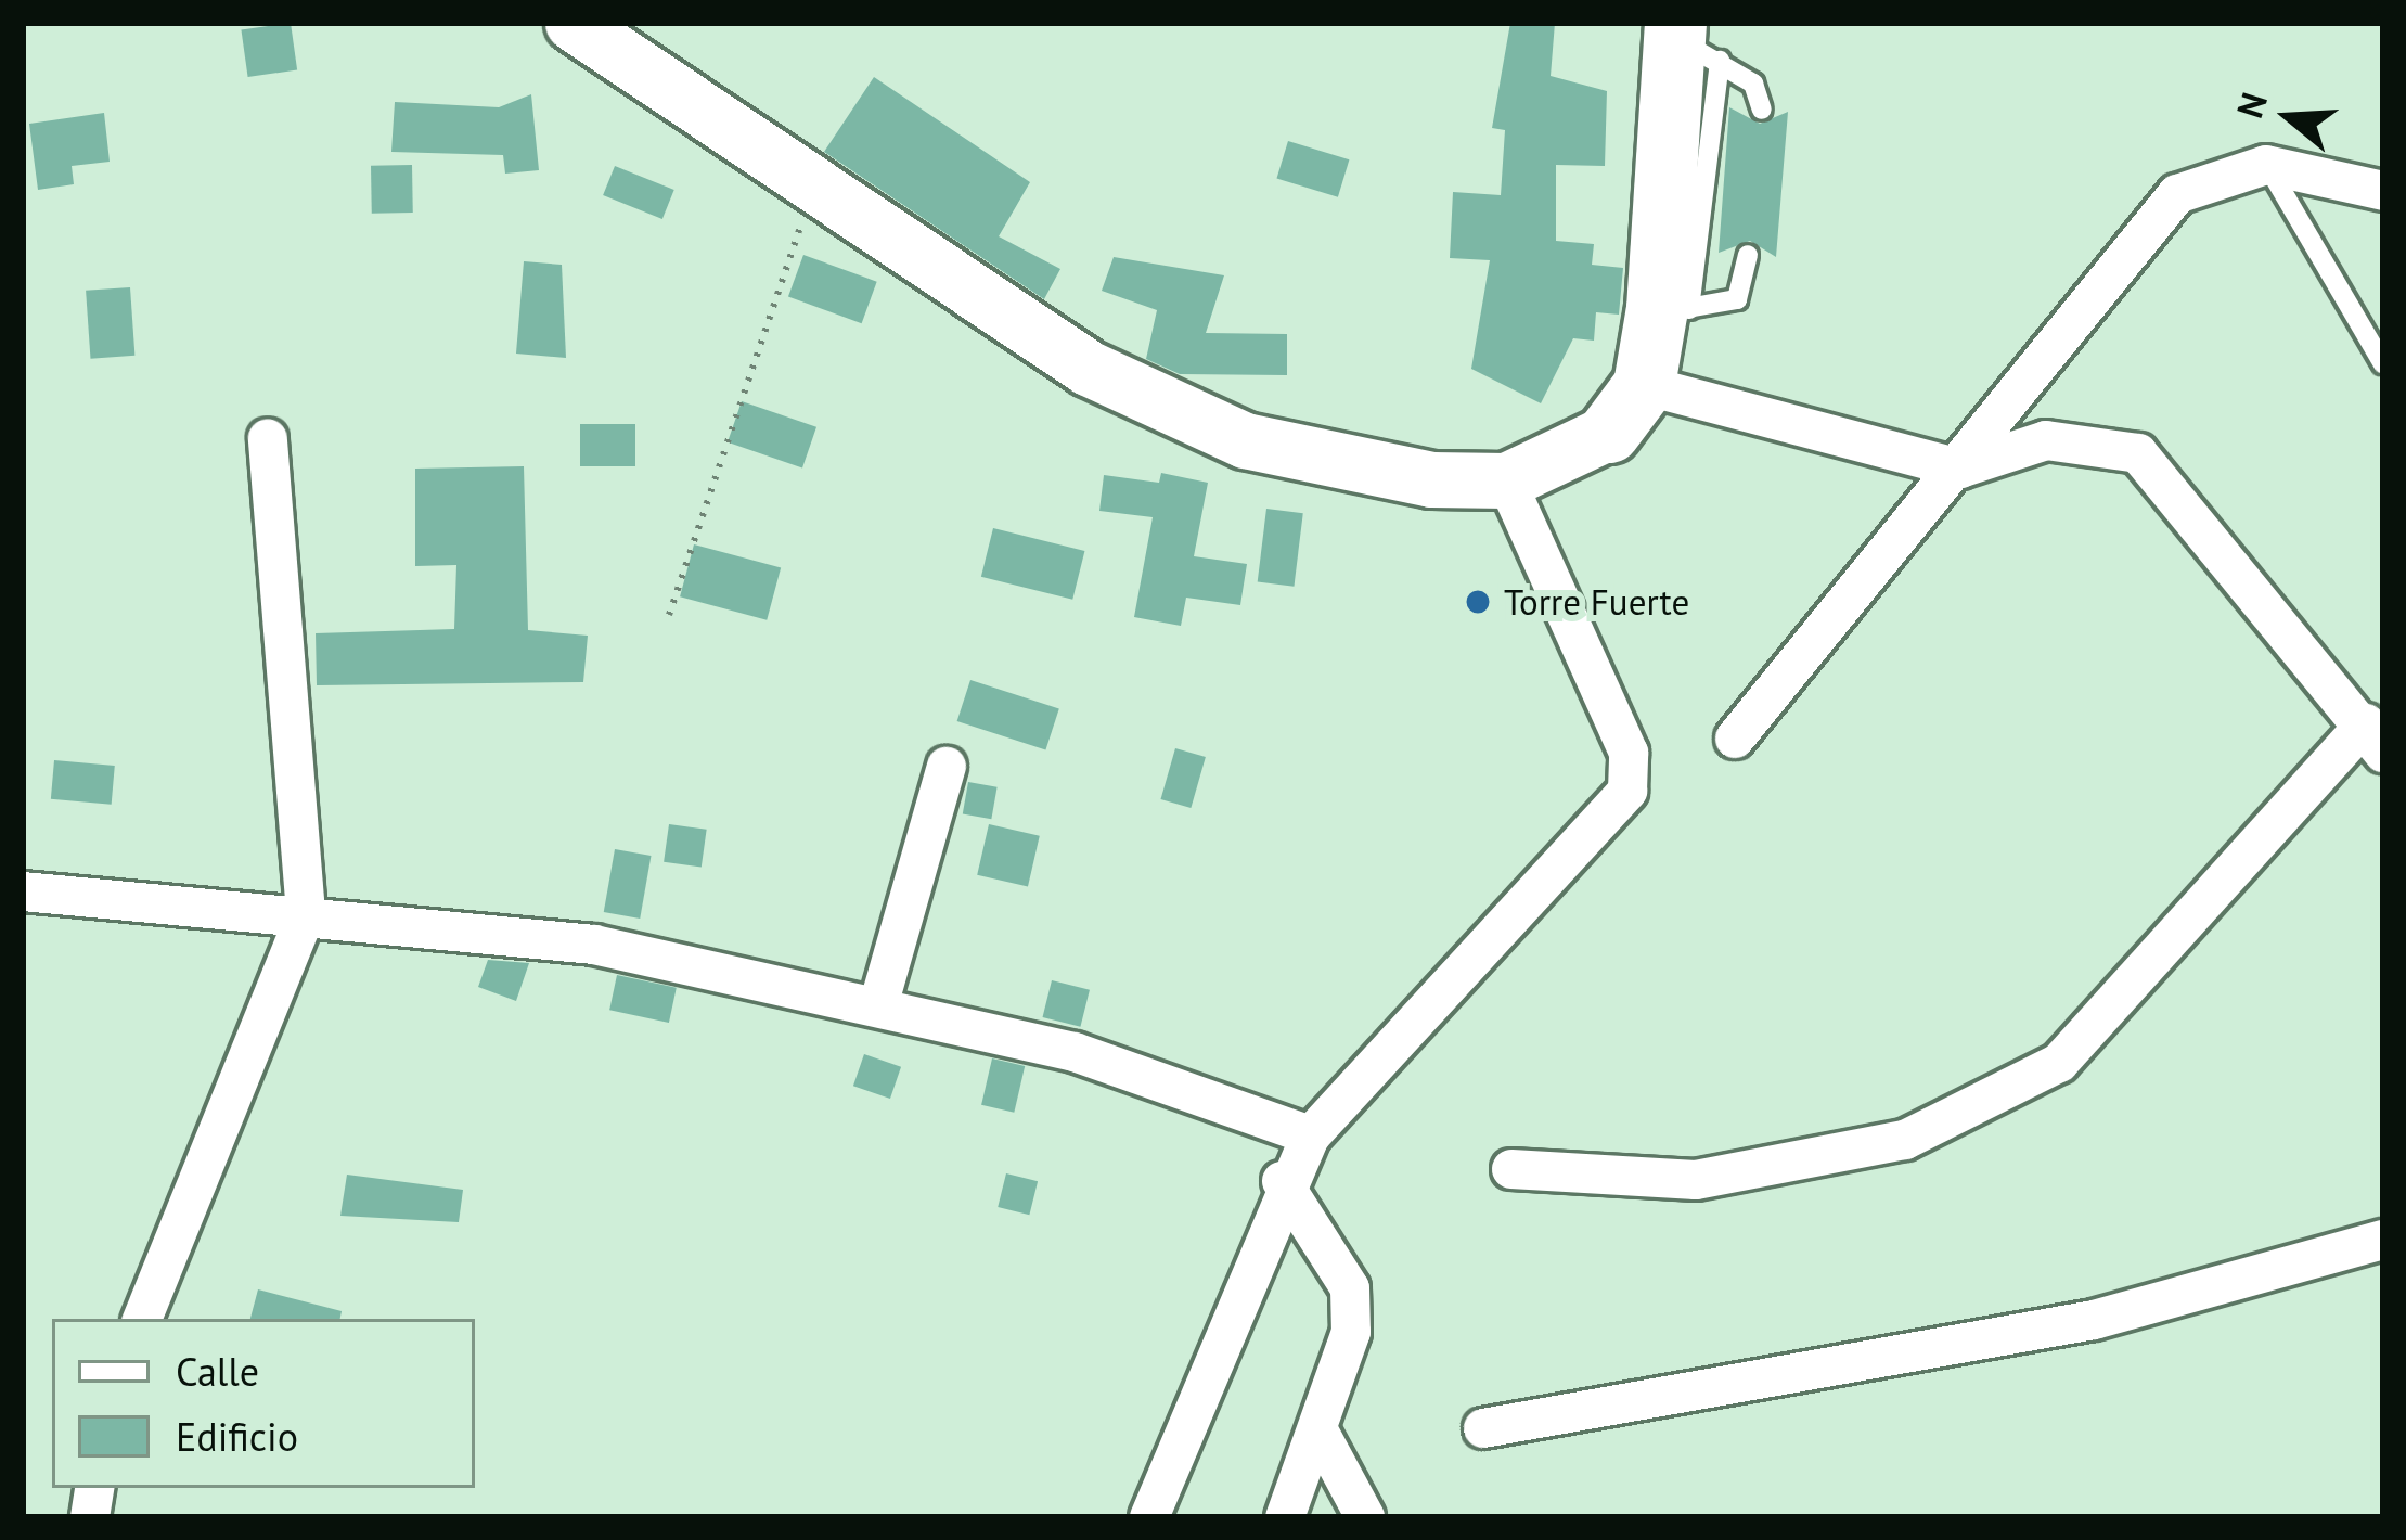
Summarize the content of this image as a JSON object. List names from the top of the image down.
{
  "places": ["Torre Fuerte"],
  "legend": ["Calle", "Edificio"],
  "north": "left"
}
